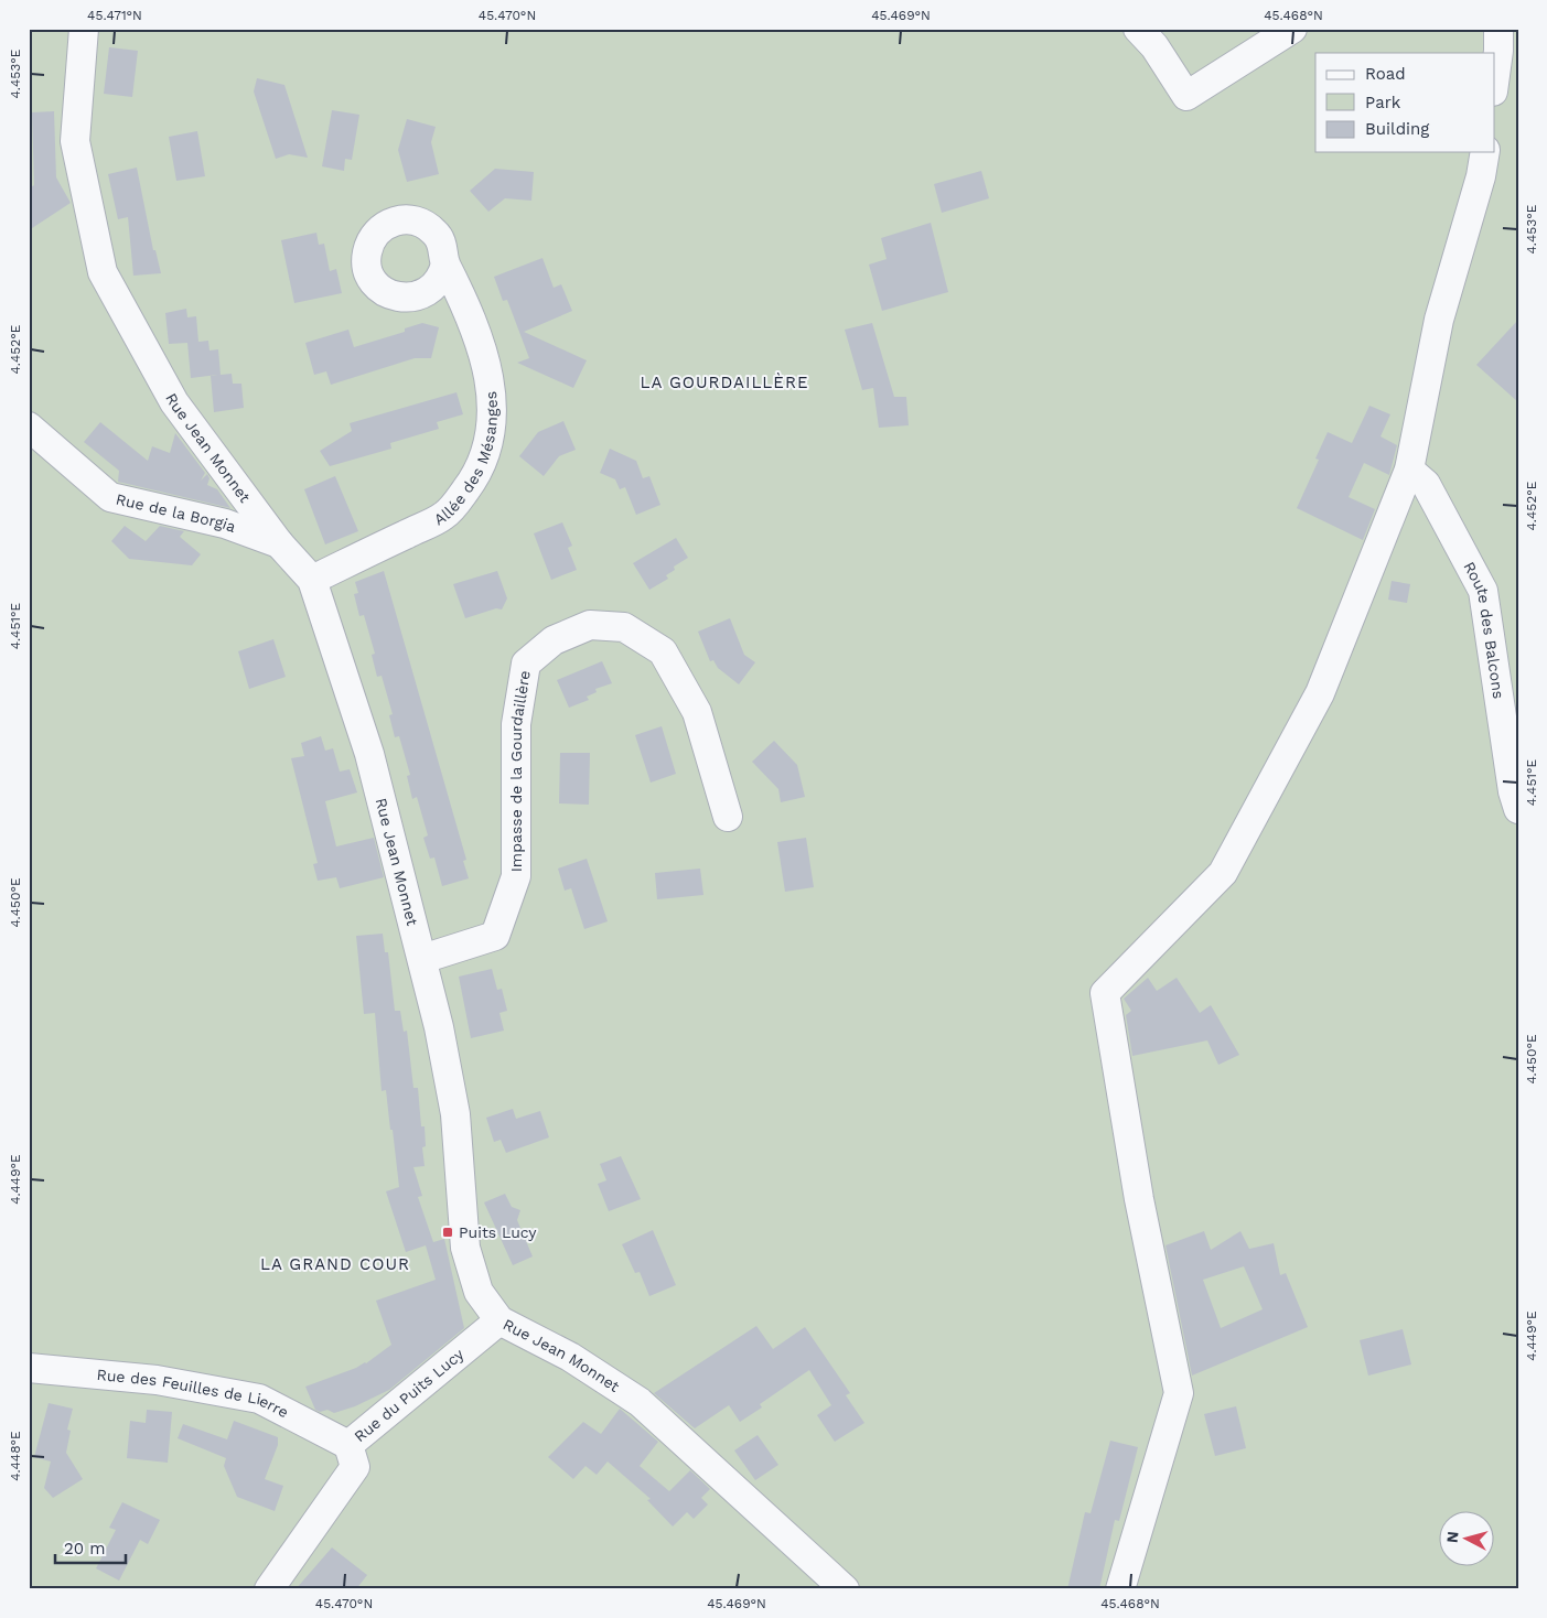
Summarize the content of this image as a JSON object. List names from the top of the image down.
{
  "streets": {
    "street": [
      "Rue Jean Monnet",
      "Allée des Mésanges",
      "Rue de la Borgia",
      "Route des Balcons",
      "Impasse de la Gourdaillère",
      "Rue des Feuilles de Lierre",
      "Rue du Puits Lucy"
    ]
  },
  "crossings": [
    ["Rue Jean Monnet", "Allée des Mésanges"],
    ["Rue Jean Monnet", "Rue de la Borgia"],
    ["Rue Jean Monnet", "Impasse de la Gourdaillère"],
    ["Rue Jean Monnet", "Rue du Puits Lucy"],
    ["Rue des Feuilles de Lierre", "Rue du Puits Lucy"]
  ],
  "districts": ["LA GOURDAILLÈRE", "LA GRAND COUR"],
  "places": {
    "transit": ["Puits Lucy"]
  },
  "legend": ["Road", "Park", "Building"],
  "scale_bar": "20 m",
  "north": "left",
  "coordinates": [
    "45.471°N",
    "45.470°N",
    "45.469°N",
    "45.468°N",
    "4.453°E",
    "4.452°E",
    "4.451°E",
    "4.450°E",
    "4.449°E",
    "4.448°E"
  ]
}
